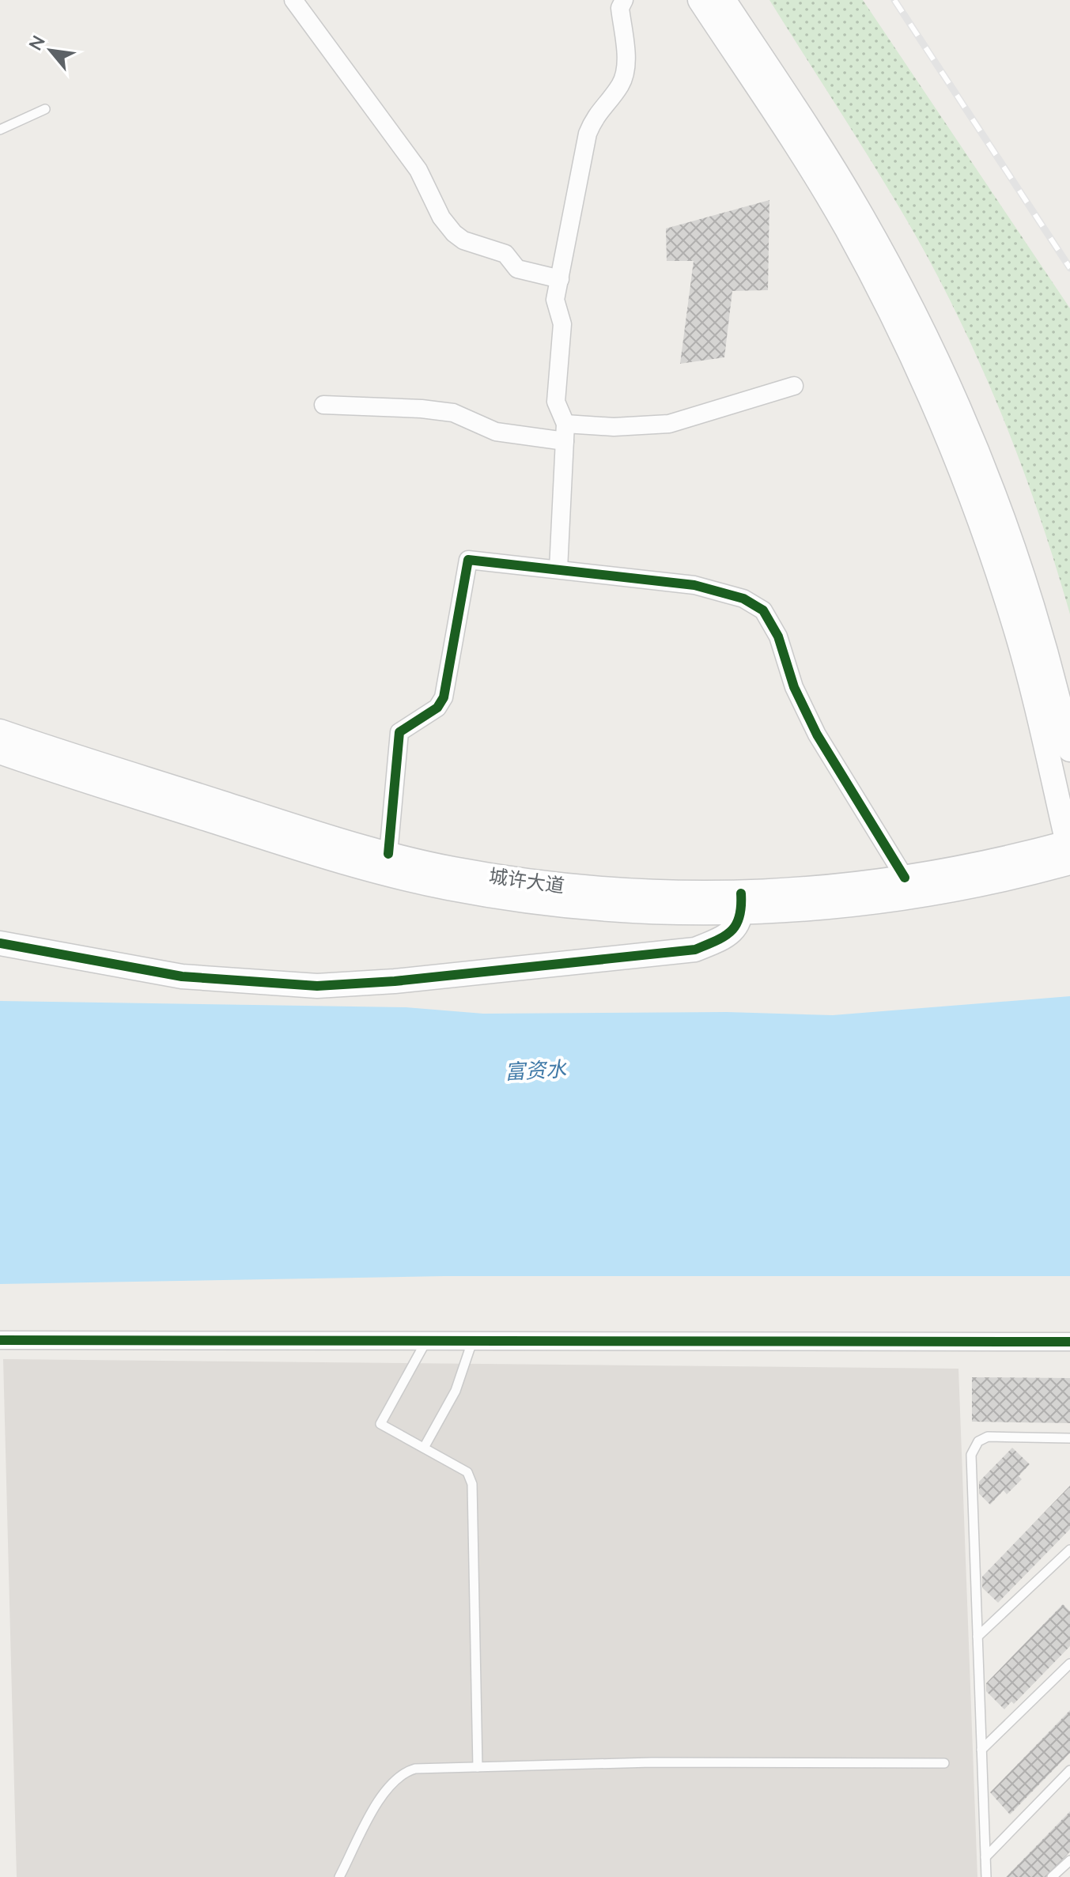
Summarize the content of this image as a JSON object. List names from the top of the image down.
{
  "streets": {
    "main road": ["城许大道"]
  },
  "water": ["富资水"],
  "north": "top left"
}
